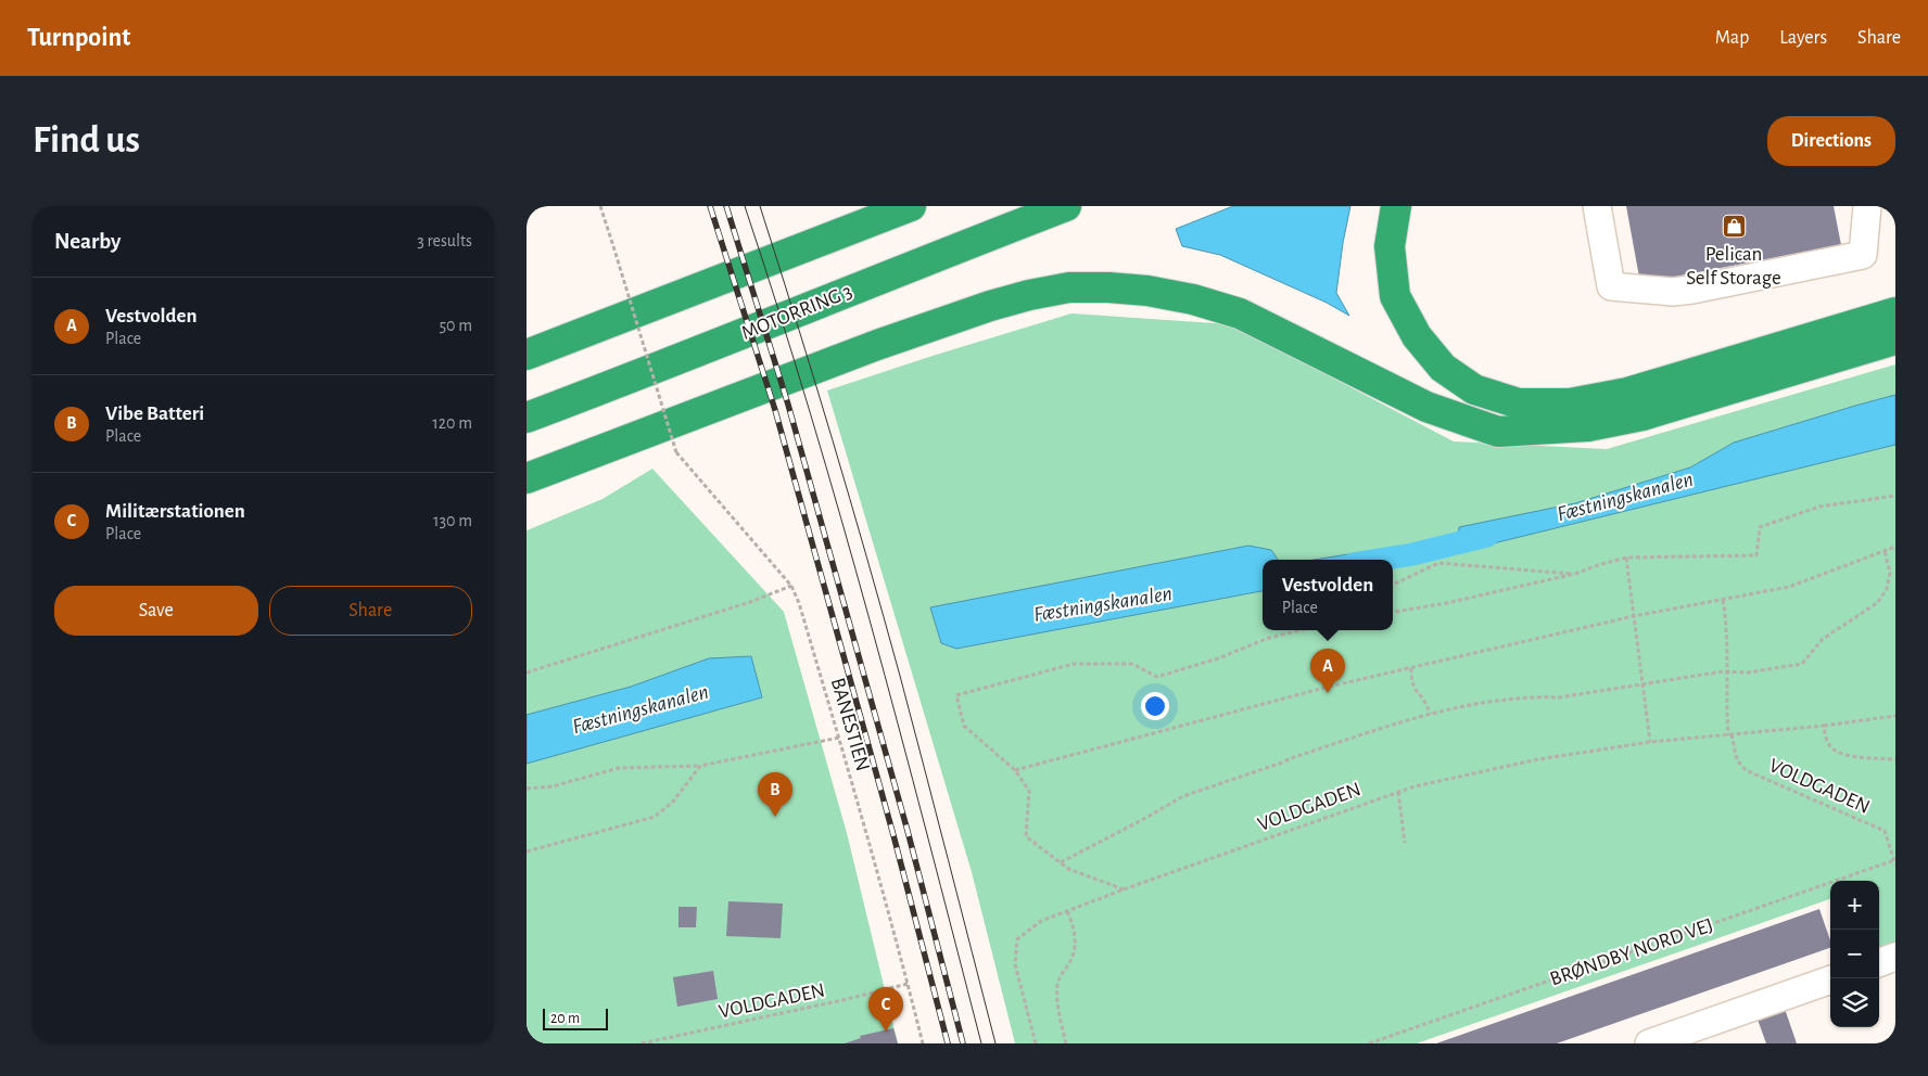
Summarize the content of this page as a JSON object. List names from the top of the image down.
{
  "streets": {
    "highway": ["MOTORRING 3"],
    "path": ["BANESTIEN", "VOLDGADEN", "BRØNDBY NORD VEJ"]
  },
  "crossings": [
    ["BANESTIEN", "VOLDGADEN"],
    ["VOLDGADEN", "BRØNDBY NORD VEJ"]
  ],
  "water": ["Fæstningskanalen"],
  "places": {
    "shop": ["Pelican Self Storage"]
  },
  "scale_bar": "20 m",
  "page": {
    "header": "Turnpoint",
    "nav": ["Map", "Layers", "Share"],
    "buttons": [
      "Directions",
      ["Save", "Share"]
    ],
    "title": "Find us",
    "heading": ["Nearby", "3 results"],
    "list": [
      {
        "mark": "A",
        "name": "Vestvolden",
        "note": "Place",
        "value": "50 m"
      },
      {
        "mark": "B",
        "name": "Vibe Batteri",
        "note": "Place",
        "value": "120 m"
      },
      {
        "mark": "C",
        "name": "Militærstationen",
        "note": "Place",
        "value": "130 m"
      }
    ],
    "popup": ["Vestvolden", "Place"],
    "pins": ["A", "B", "C"],
    "map_buttons": ["+", "−"],
    "scale": "20 m"
  }
}
